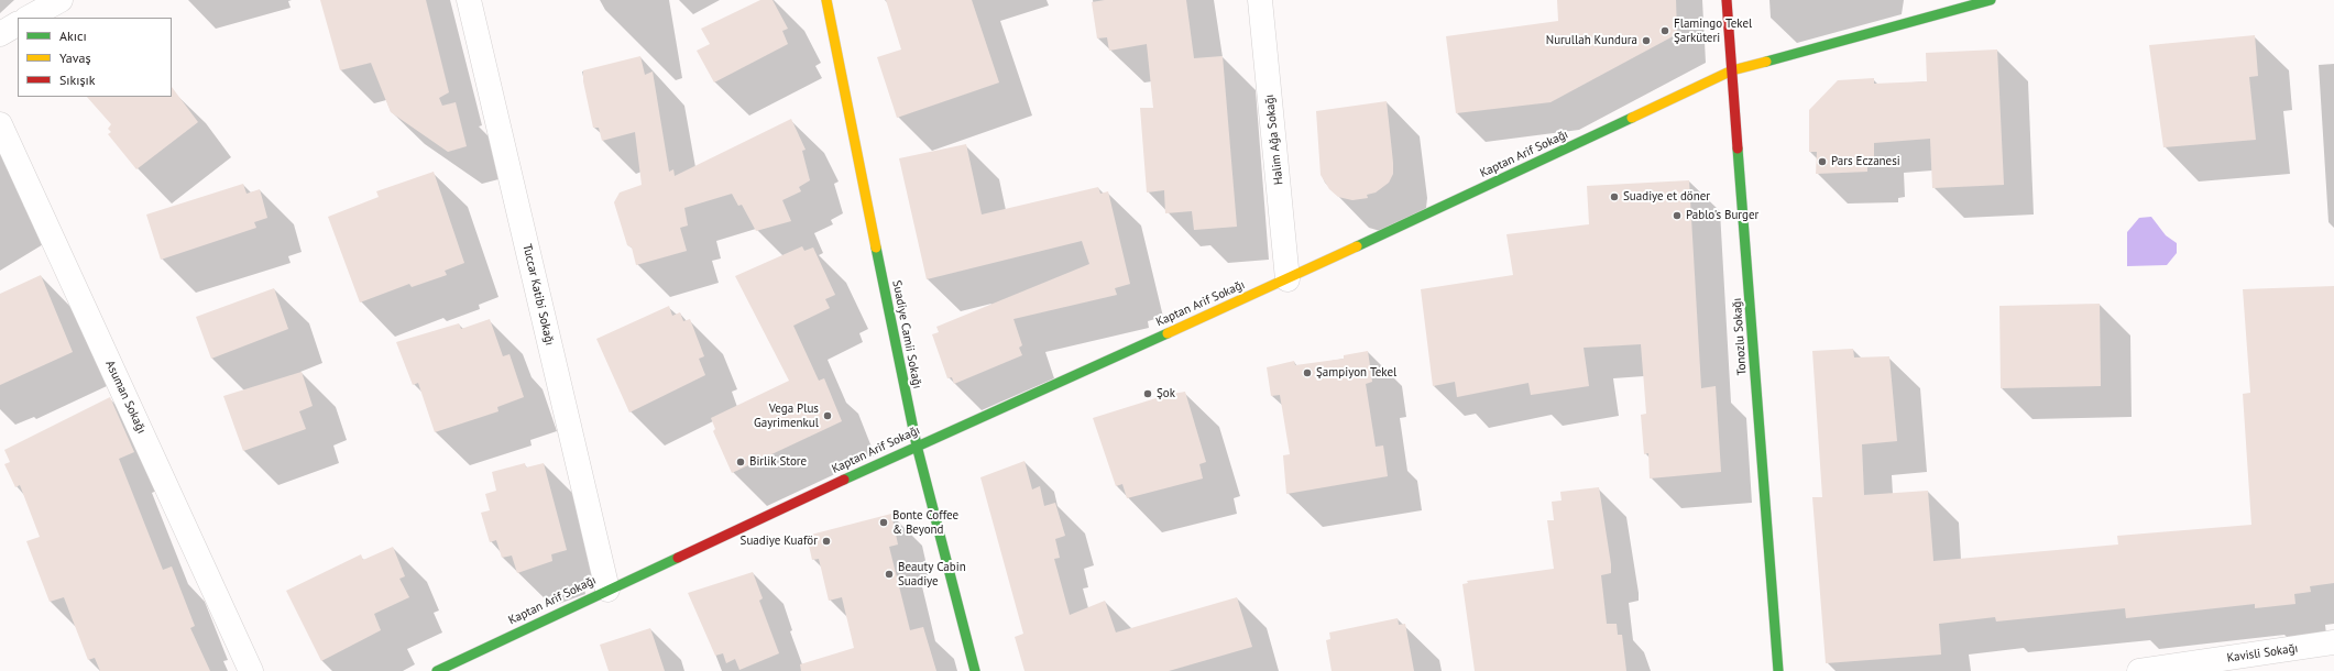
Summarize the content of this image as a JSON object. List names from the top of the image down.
{
  "streets": {
    "street": [
      "Halim Ağa Sokağı",
      "Kaptan Arif Sokağı",
      "Tuccar Katibi Sokağı",
      "Suadiye Camii Sokağı",
      "Tonozlu Sokağı",
      "Asuman Sokağı",
      "Kavisli Sokağı"
    ]
  },
  "crossings": [
    ["Halim Ağa Sokağı", "Kaptan Arif Sokağı"],
    ["Kaptan Arif Sokağı", "Tuccar Katibi Sokağı"],
    ["Kaptan Arif Sokağı", "Suadiye Camii Sokağı"],
    ["Kaptan Arif Sokağı", "Tonozlu Sokağı"]
  ],
  "places": [
    "Flamingo Tekel Şarküteri",
    "Nurullah Kundura",
    "Pars Eczanesi",
    "Suadiye et döner",
    "Pablo's Burger",
    "Şampiyon Tekel",
    "Şok",
    "Vega Plus Gayrimenkul",
    "Birlik Store",
    "Bonte Coffee & Beyond",
    "Suadiye Kuaför",
    "Beauty Cabin Suadiye"
  ],
  "legend": ["Akıcı", "Yavaş", "Sıkışık"]
}
